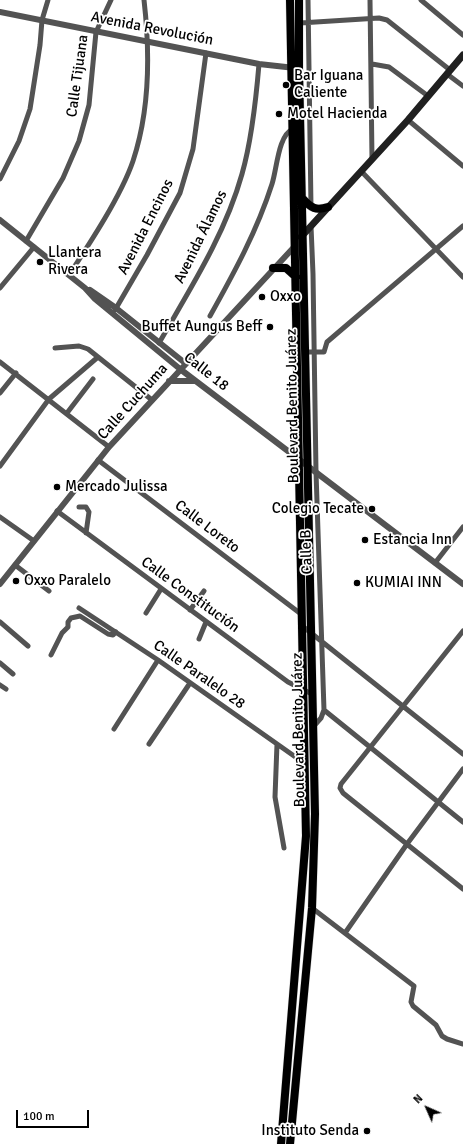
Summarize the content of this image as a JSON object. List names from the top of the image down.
{
  "streets": {
    "main road": ["Boulevard Benito Juárez"],
    "street": [
      "Avenida Revolución",
      "Calle Tijuana",
      "Avenida Encinos",
      "Avenida Álamos",
      "Calle 18",
      "Calle Cuchuma",
      "Calle Loreto",
      "Calle B",
      "Calle Constitución",
      "Calle Paralelo 28"
    ]
  },
  "crossings": [
    ["Avenida Revolución", "Calle Tijuana"],
    ["Avenida Revolución", "Avenida Encinos"],
    ["Avenida Revolución", "Avenida Álamos"],
    ["Avenida Revolución", "Boulevard Benito Juárez"],
    ["Calle Tijuana", "Calle 18"],
    ["Avenida Encinos", "Calle 18"],
    ["Avenida Álamos", "Calle 18"],
    ["Calle 18", "Calle Cuchuma"],
    ["Calle 18", "Boulevard Benito Juárez"],
    ["Calle 18", "Calle B"],
    ["Calle Cuchuma", "Boulevard Benito Juárez"],
    ["Calle Cuchuma", "Calle Loreto"],
    ["Calle Cuchuma", "Calle Constitución"],
    ["Boulevard Benito Juárez", "Calle Loreto"],
    ["Boulevard Benito Juárez", "Calle B"],
    ["Boulevard Benito Juárez", "Calle Constitución"],
    ["Boulevard Benito Juárez", "Calle Paralelo 28"]
  ],
  "places": [
    "Bar Iguana Caliente",
    "Motel Hacienda",
    "Llantera Rivera",
    "Oxxo",
    "Buffet Aungus Beff",
    "Mercado Julissa",
    "Colegio Tecate",
    "Estancia Inn",
    "Oxxo Paralelo",
    "KUMIAI INN",
    "Instituto Senda"
  ],
  "scale_bar": "100 m",
  "north": "top left"
}
